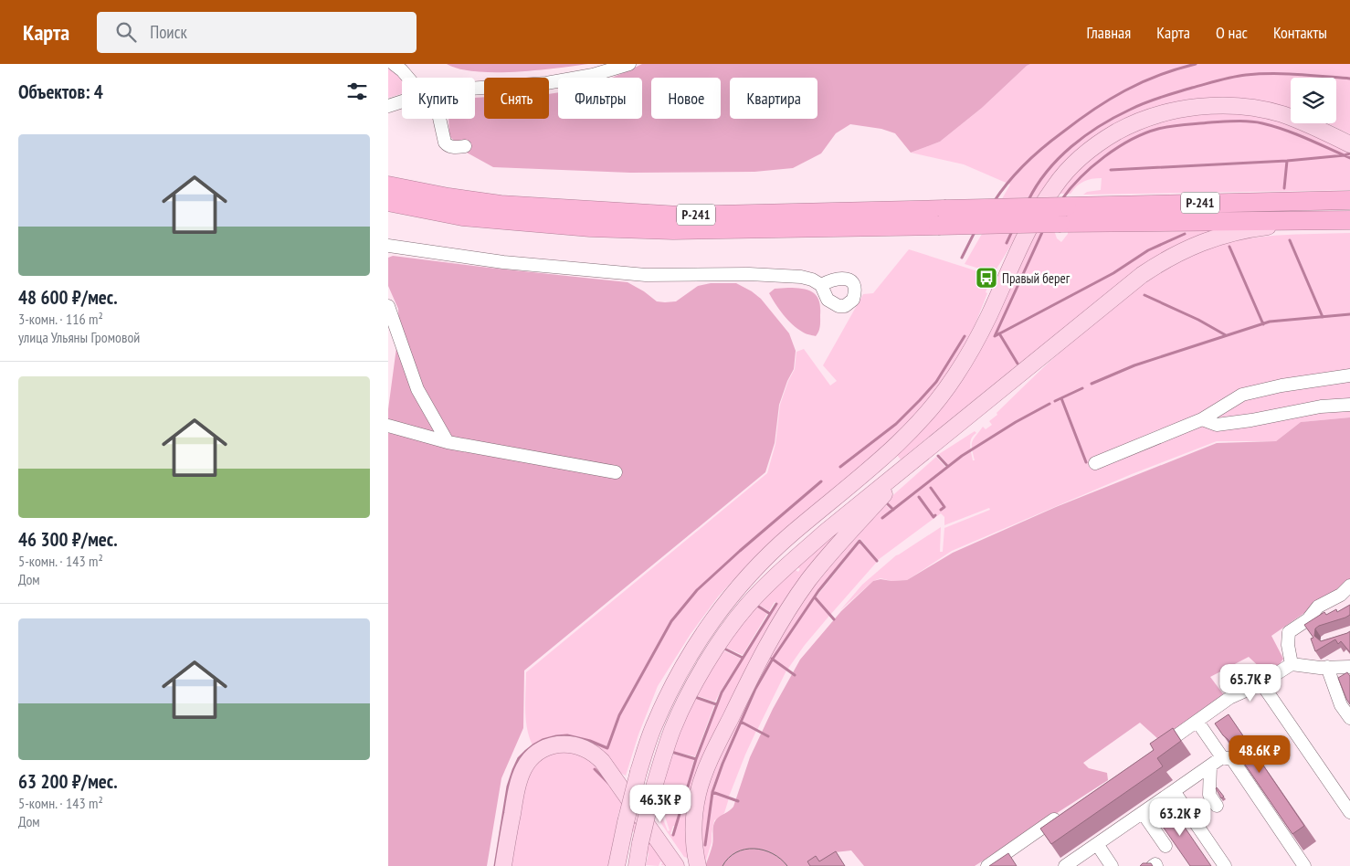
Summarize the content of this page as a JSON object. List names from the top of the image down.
{
  "streets": {
    "highway": ["Р-241"]
  },
  "places": {
    "bus stop": ["Правый берег"]
  },
  "page": {
    "header": "Карта",
    "search": "Поиск",
    "nav": [
      "Главная",
      "Карта",
      "О нас",
      "Контакты"
    ],
    "heading": "Объектов: 4",
    "chip": [
      "Купить",
      "Снять",
      "Фильтры",
      "Новое",
      "Квартира"
    ],
    "list": [
      {
        "name": "48 600 ₽/мес.",
        "note": "3-комн. · 116 m² · улица Ульяны Громовой"
      },
      {
        "name": "46 300 ₽/мес.",
        "note": "5-комн. · 143 m² · Дом"
      },
      {
        "name": "63 200 ₽/мес.",
        "note": "5-комн. · 143 m² · Дом"
      }
    ],
    "price": [
      "65.7K ₽",
      "48.6K ₽",
      "46.3K ₽",
      "63.2K ₽"
    ]
  }
}
